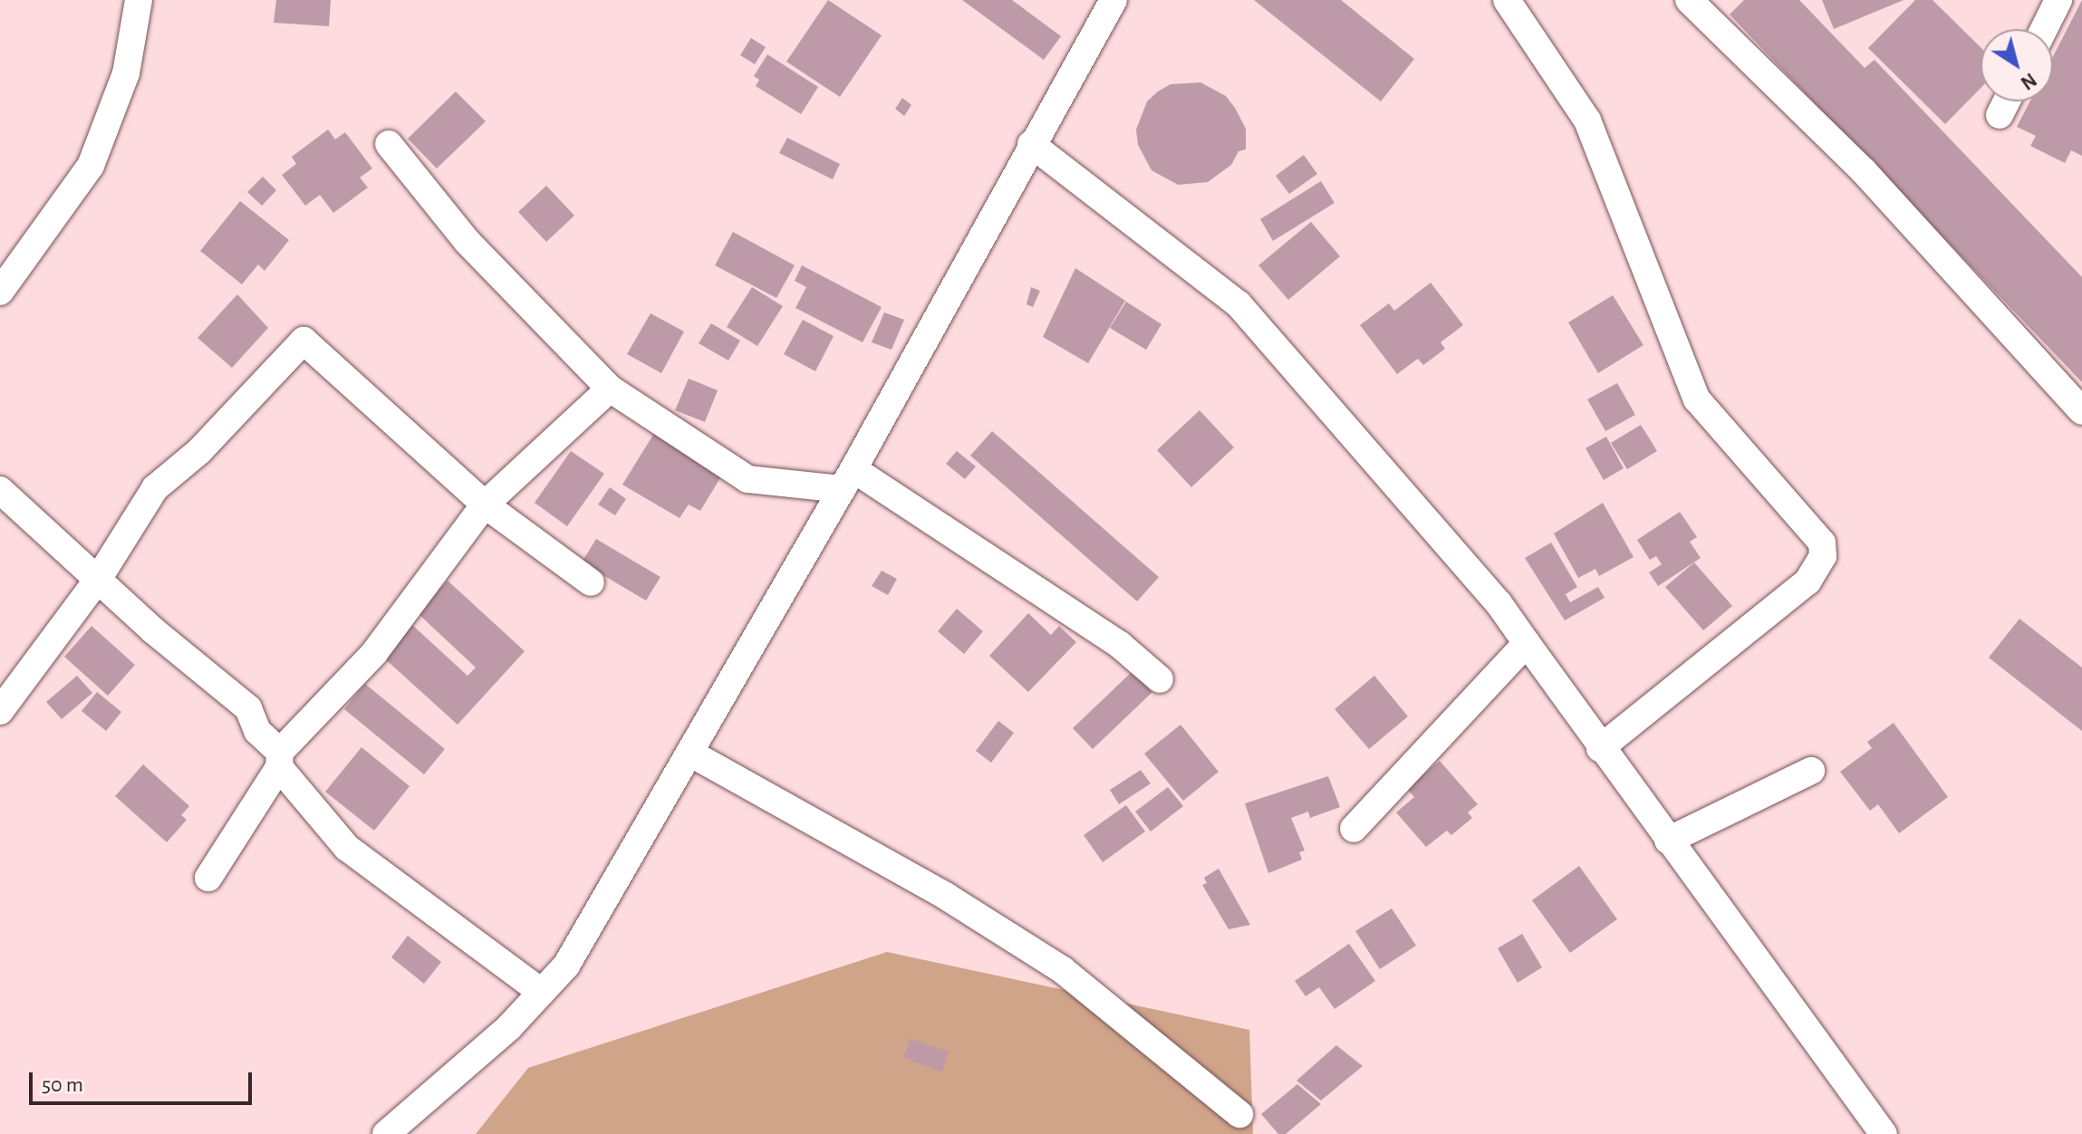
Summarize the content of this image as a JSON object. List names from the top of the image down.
{
  "scale_bar": "50 m",
  "north": "bottom right"
}
